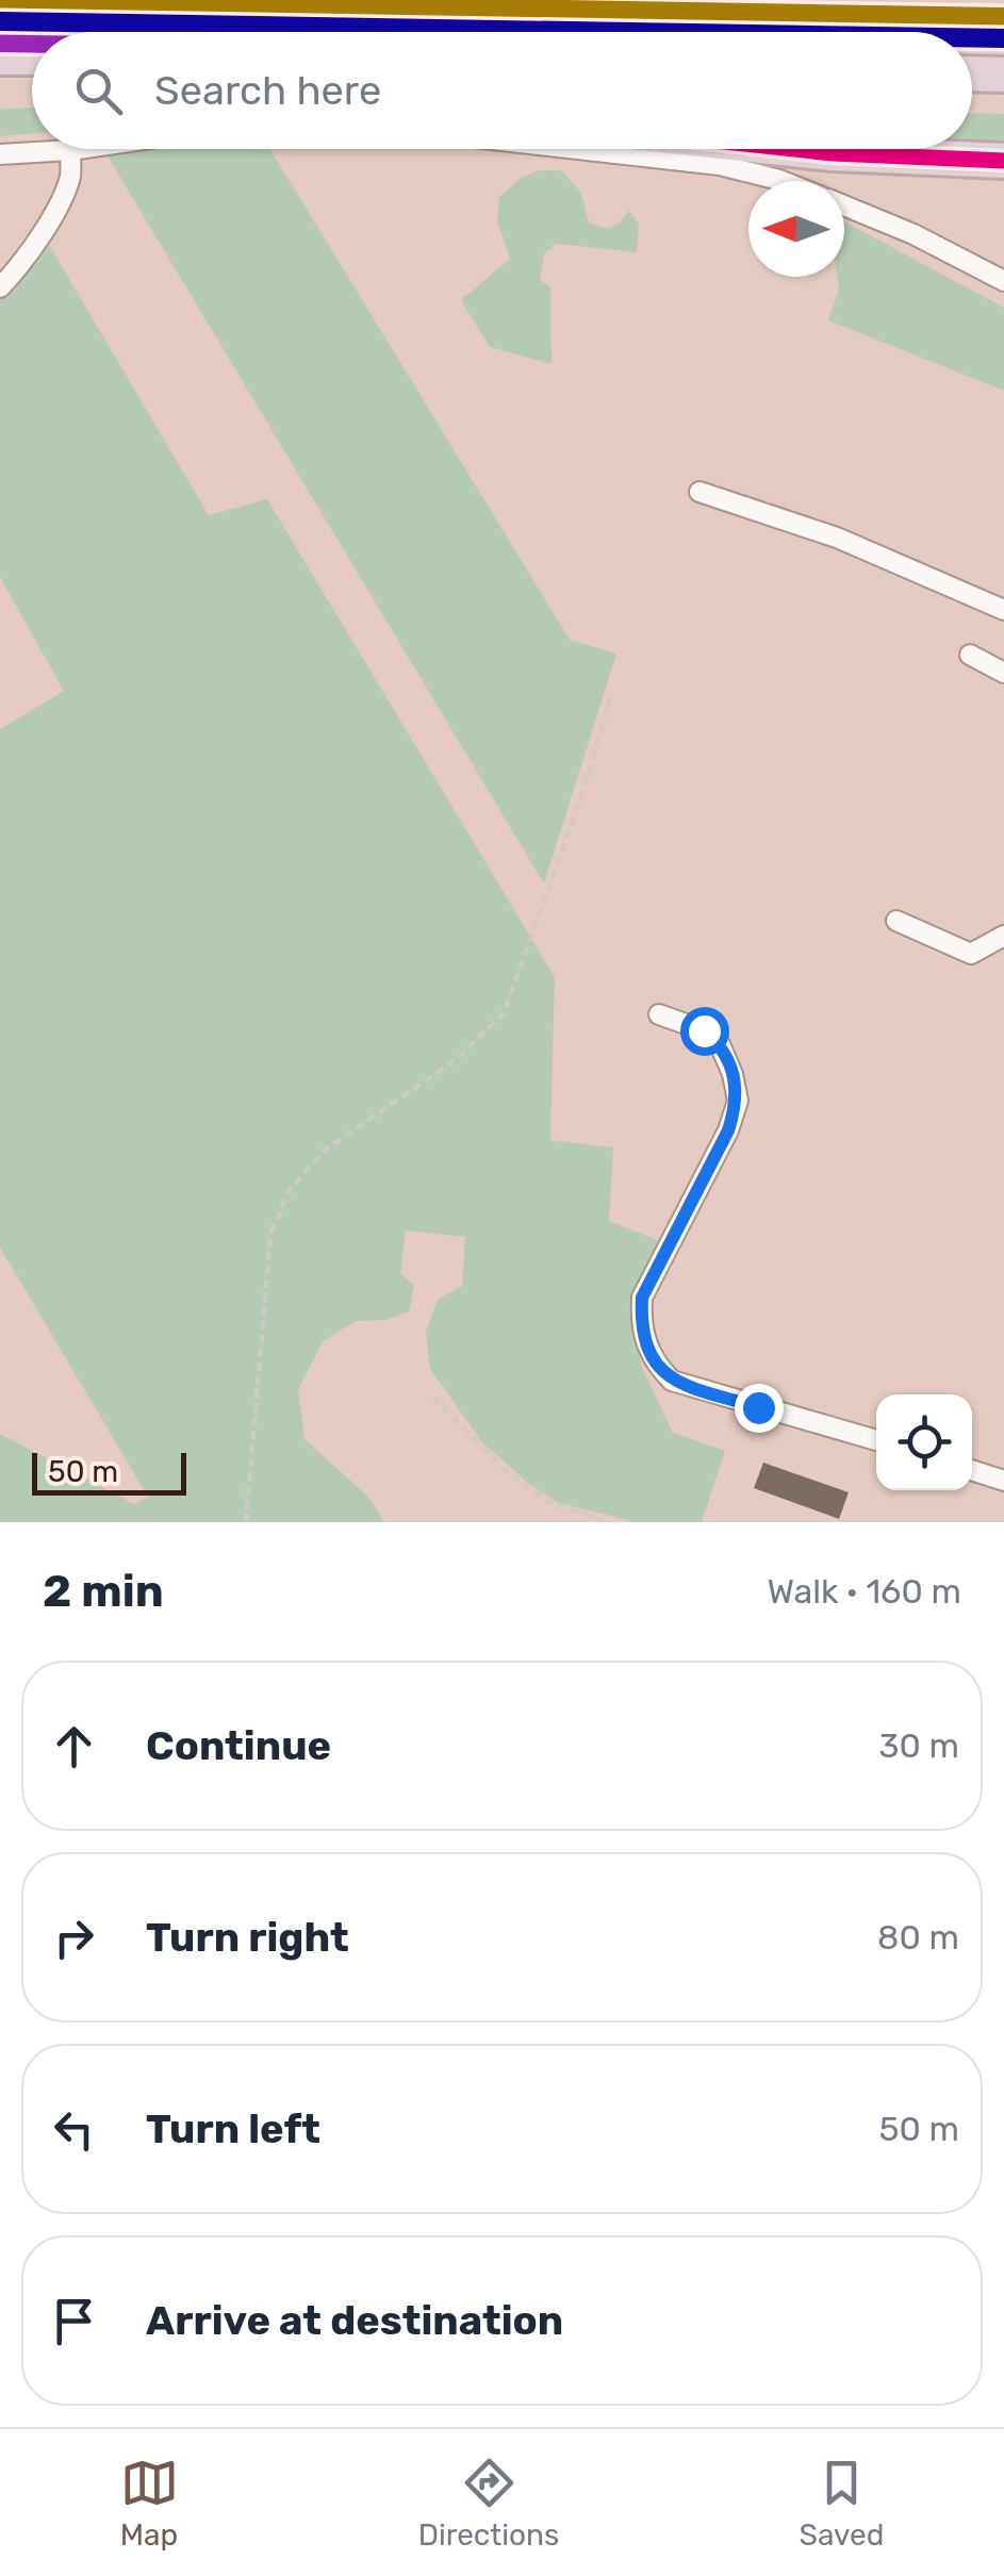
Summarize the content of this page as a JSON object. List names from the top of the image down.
{
  "scale_bar": "50 m",
  "north": "left",
  "page": {
    "search": "Search here",
    "scale": "50 m",
    "heading": ["2 min", "Walk · 160 m"],
    "list": [
      ["Continue", "30 m"],
      ["Turn right", "80 m"],
      ["Turn left", "50 m"],
      "Arrive at destination"
    ],
    "nav": ["Map", "Directions", "Saved"]
  }
}
